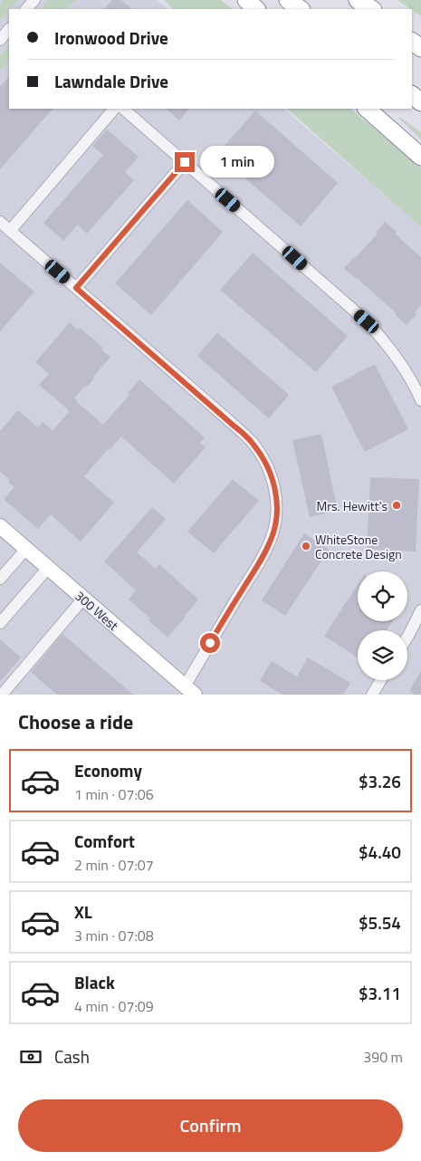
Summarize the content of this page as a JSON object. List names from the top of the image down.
{
  "streets": {
    "main road": ["300 West"]
  },
  "places": ["Mrs. Hewitt's", "WhiteStone Concrete Design"],
  "page": {
    "banner": ["Ironwood Drive", "Lawndale Drive"],
    "bubble": "1 min",
    "heading": "Choose a ride",
    "list": [
      {
        "name": "Economy",
        "note": "1 min · 07:06",
        "value": "$3.26"
      },
      {
        "name": "Comfort",
        "note": "2 min · 07:07",
        "value": "$4.40"
      },
      {
        "name": "XL",
        "note": "3 min · 07:08",
        "value": "$5.54"
      },
      {
        "name": "Black",
        "note": "4 min · 07:09",
        "value": "$3.11"
      }
    ],
    "pay": ["Cash", "390 m"],
    "buttons": "Confirm"
  }
}
